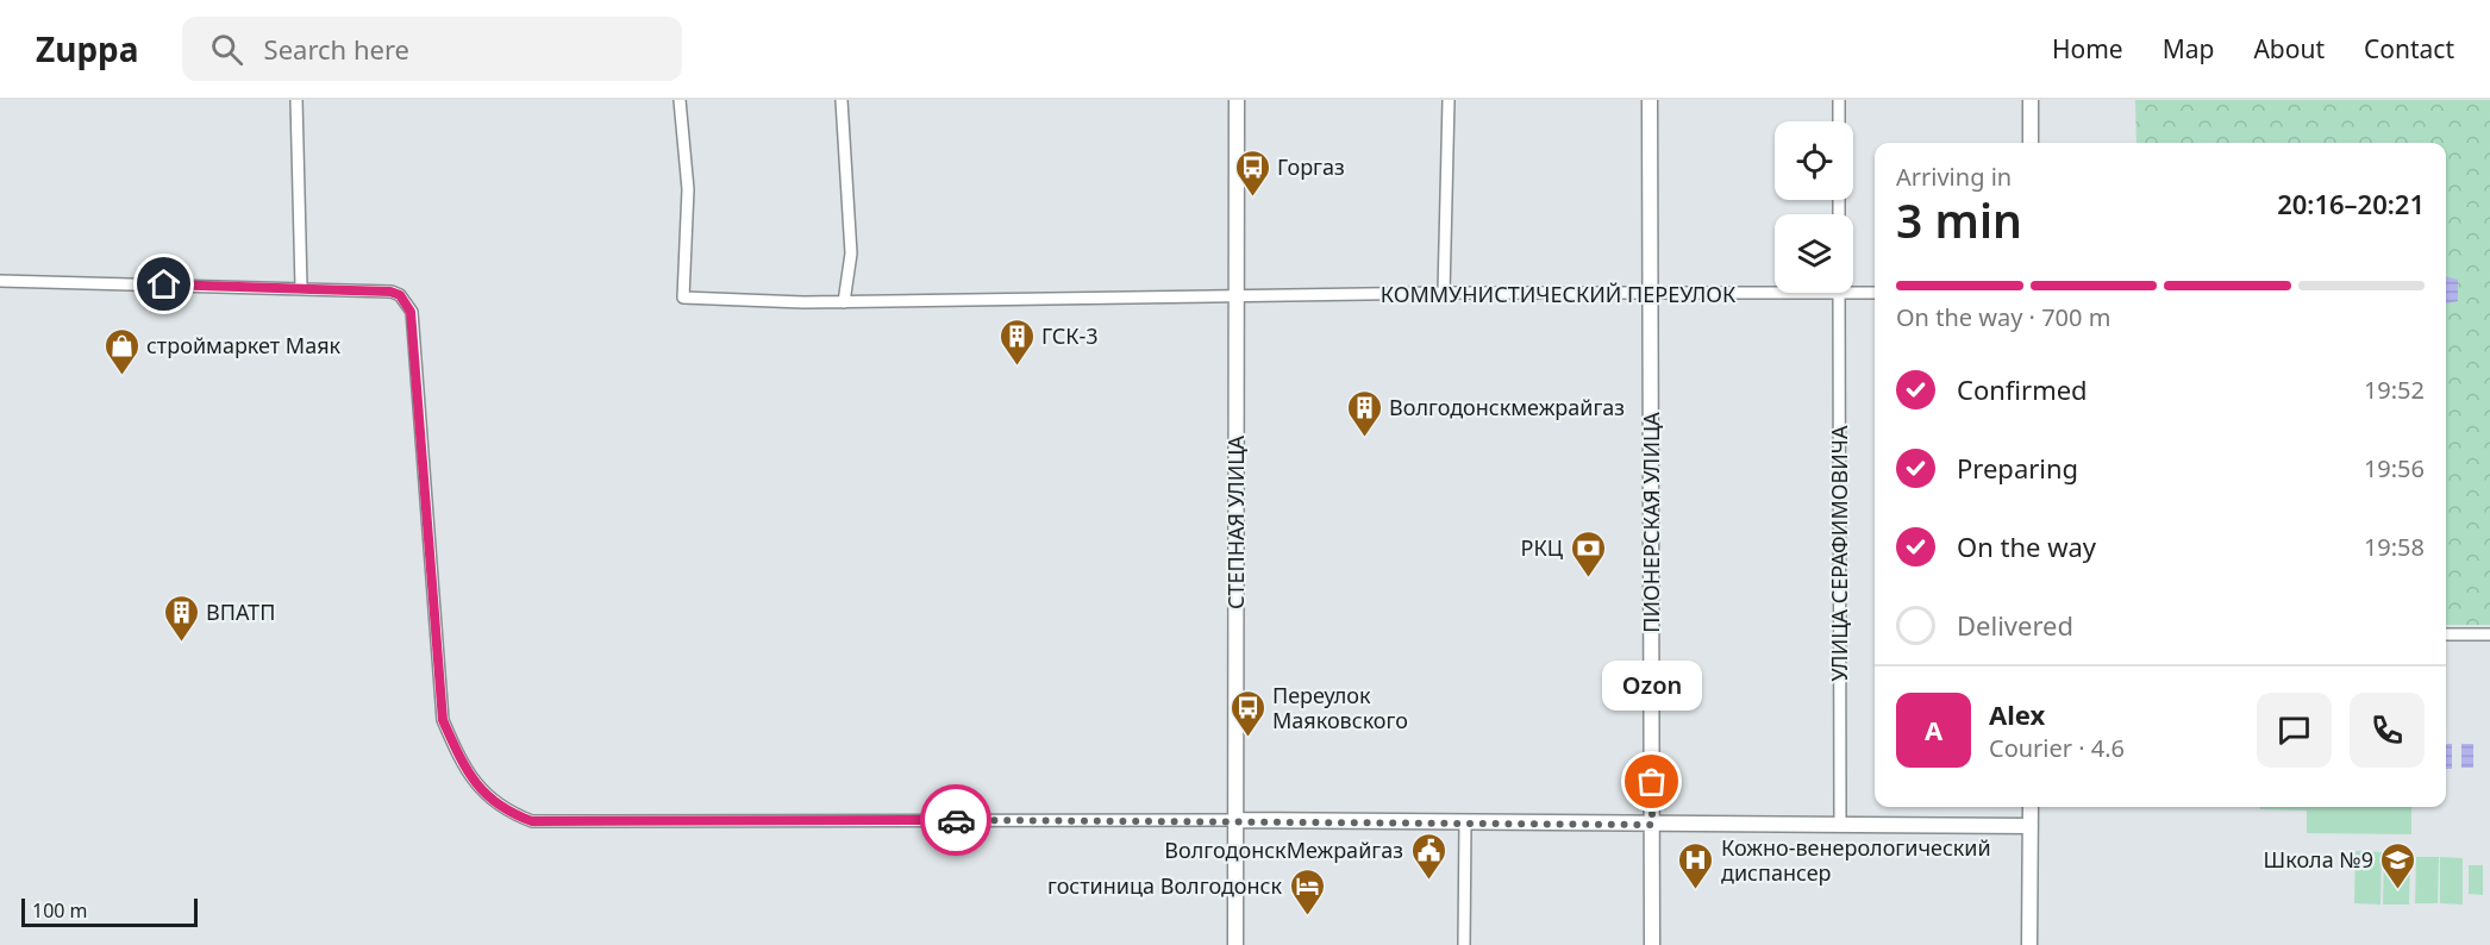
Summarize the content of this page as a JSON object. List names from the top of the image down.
{
  "streets": {
    "street": [
      "КОММУНИСТИЧЕСКИЙ ПЕРЕУЛОК",
      "СТЕПНАЯ УЛИЦА",
      "ПИОНЕРСКАЯ УЛИЦА",
      "УЛИЦА СЕРАФИМОВИЧА"
    ]
  },
  "crossings": [
    ["КОММУНИСТИЧЕСКИЙ ПЕРЕУЛОК", "СТЕПНАЯ УЛИЦА"],
    ["КОММУНИСТИЧЕСКИЙ ПЕРЕУЛОК", "ПИОНЕРСКАЯ УЛИЦА"]
  ],
  "places": {
    "bus stop": ["Горгаз", "Переулок Маяковского"],
    "building": ["ГСК-3", "Волгодонскмежрайгаз", "ВПАТП"],
    "shop": ["строймаркет Маяк"],
    "bank": ["РКЦ"],
    "other": ["Ozon"],
    "public building": ["ВолгодонскМежрайгаз"],
    "hospital": ["Кожно-венерологический диспансер"],
    "school or university": ["Школа №9"],
    "hotel": ["гостиница Волгодонск"]
  },
  "scale_bar": "100 m",
  "page": {
    "header": "Zuppa",
    "search": "Search here",
    "nav": [
      "Home",
      "Map",
      "About",
      "Contact"
    ],
    "heading": ["3 min", "Arriving in", "20:16–20:21"],
    "panel": ["Alex", "Courier · 4.6"],
    "bar": "On the way · 700 m",
    "list": [
      ["Confirmed", "19:52"],
      ["Preparing", "19:56"],
      ["On the way", "19:58"],
      "Delivered"
    ],
    "bubble": "Ozon",
    "round": "A",
    "scale": "100 m"
  }
}
